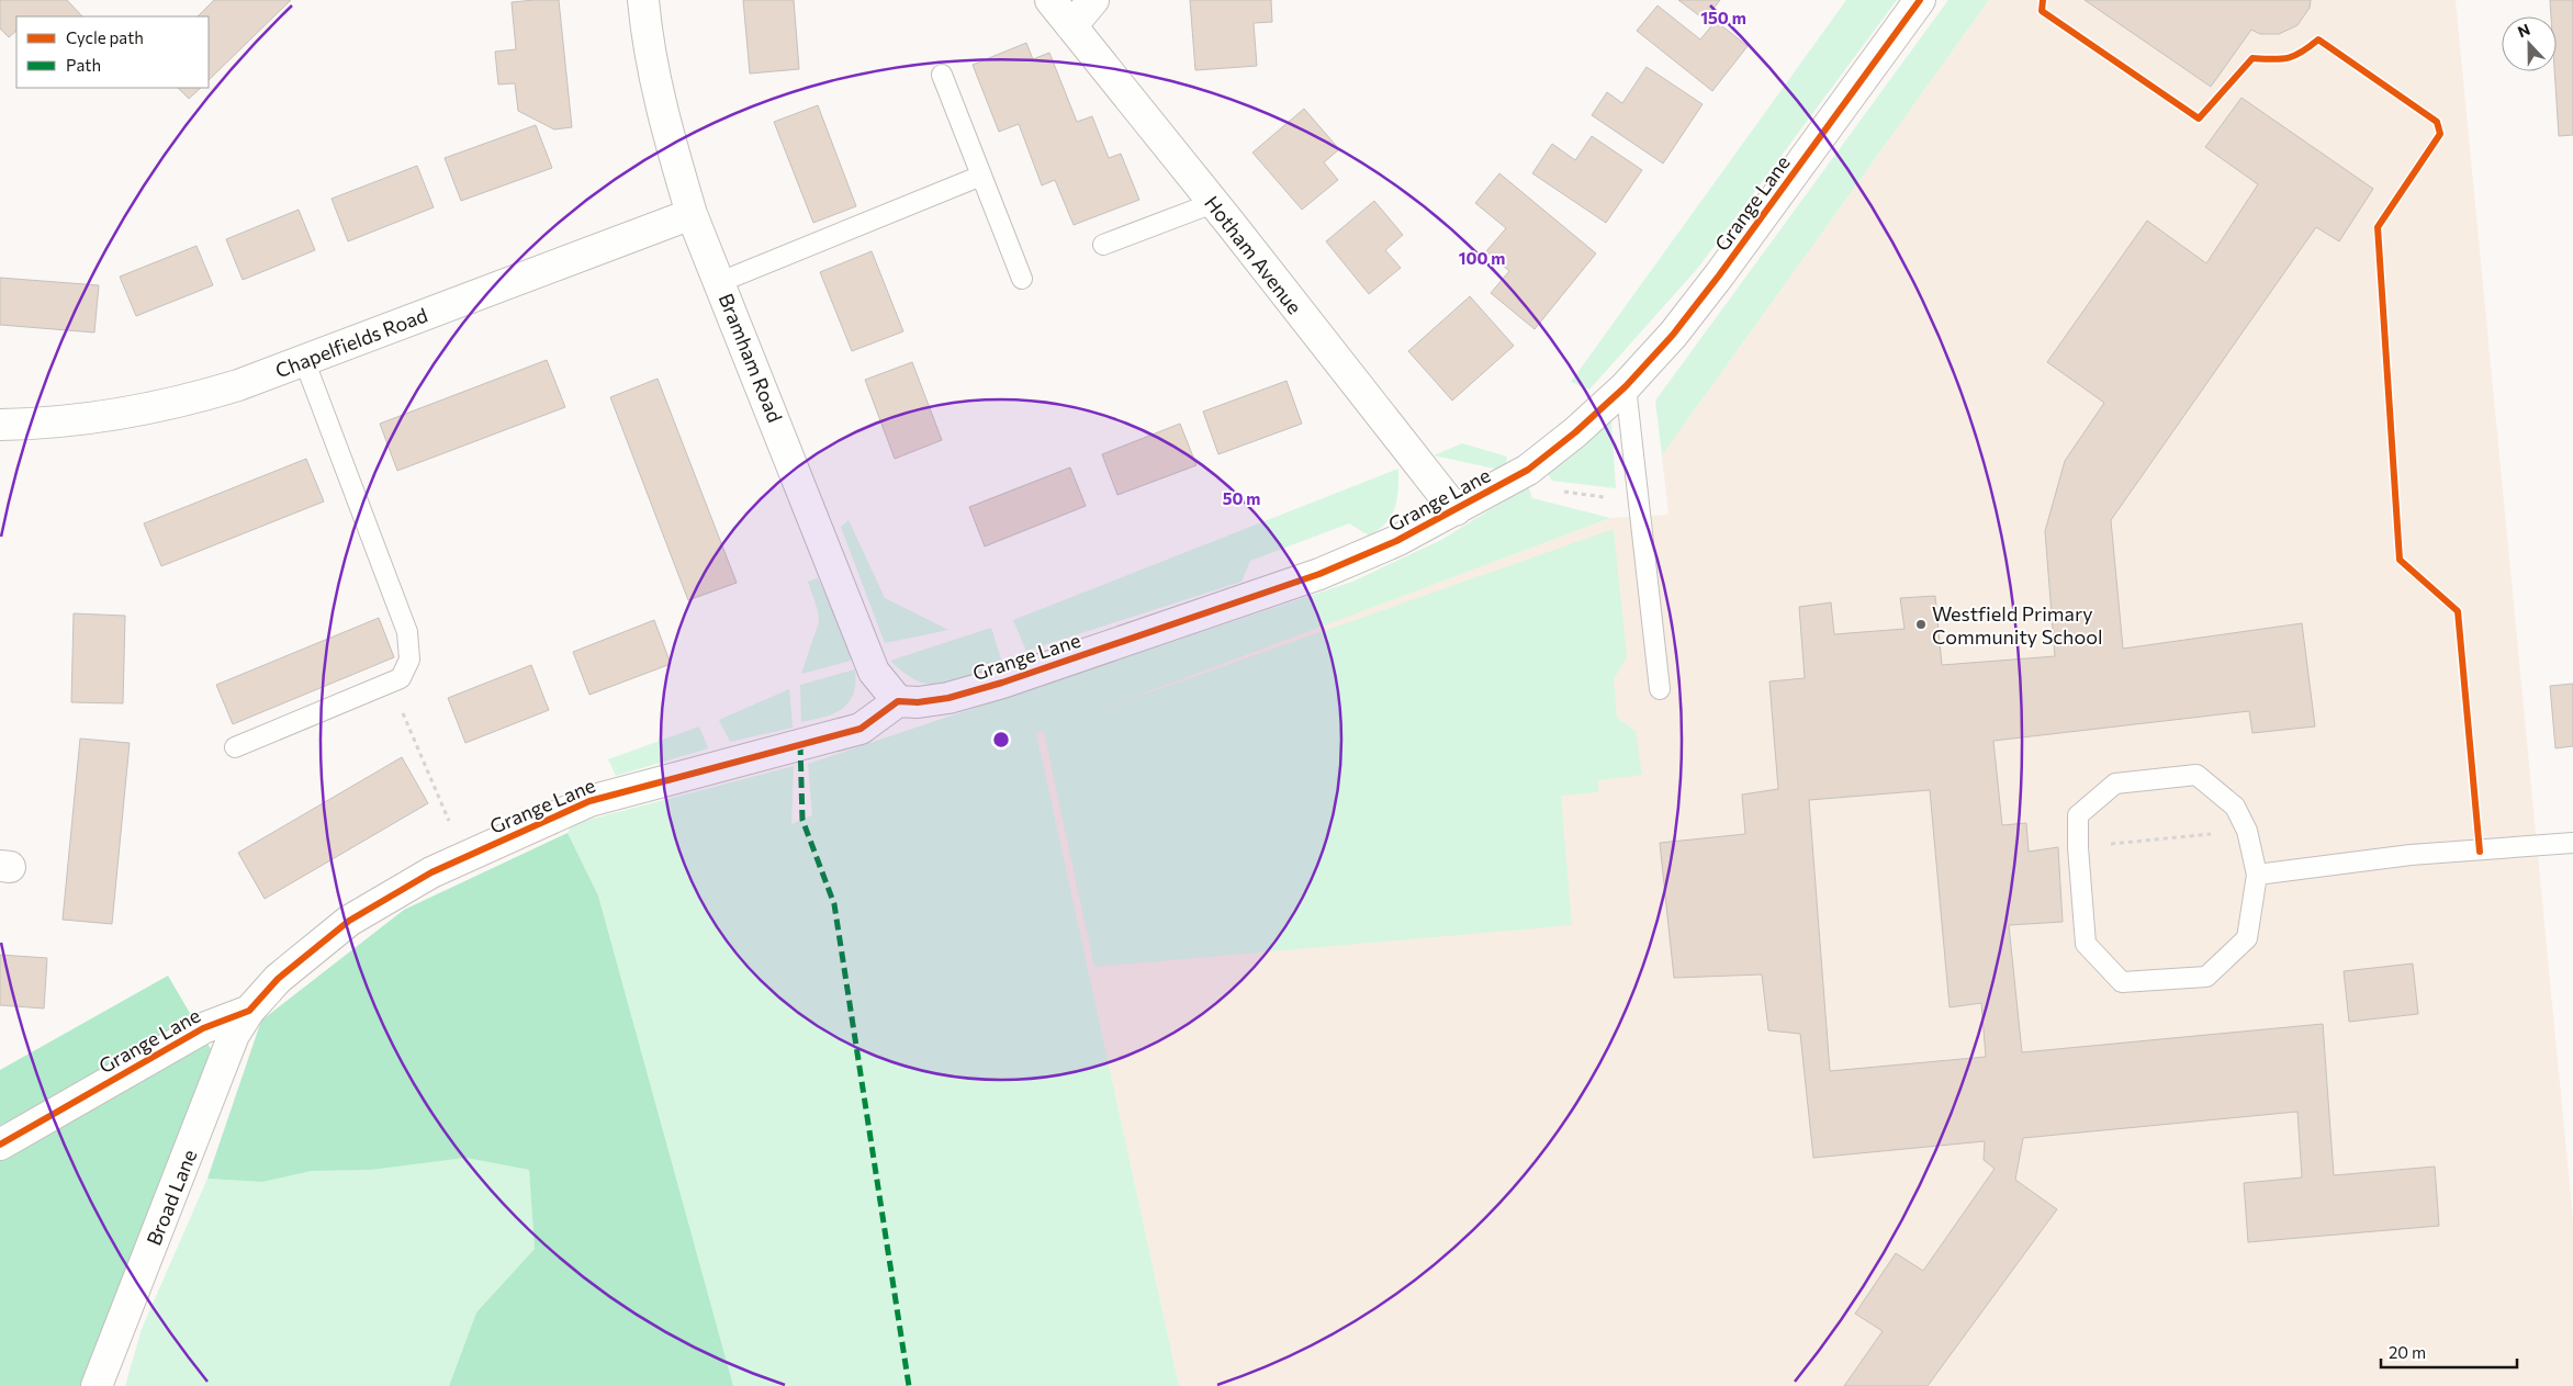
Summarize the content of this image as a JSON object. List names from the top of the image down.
{
  "streets": {
    "street": [
      "Grange Lane",
      "Hotham Avenue",
      "Chapelfields Road",
      "Bramham Road",
      "Broad Lane"
    ]
  },
  "crossings": [
    ["Grange Lane", "Hotham Avenue"],
    ["Grange Lane", "Bramham Road"],
    ["Grange Lane", "Broad Lane"],
    ["Chapelfields Road", "Bramham Road"]
  ],
  "places": ["Westfield Primary Community School"],
  "legend": ["Cycle path", "Path"],
  "scale_bar": "20 m",
  "north": "top",
  "rings": ["150 m", "100 m", "50 m"]
}
